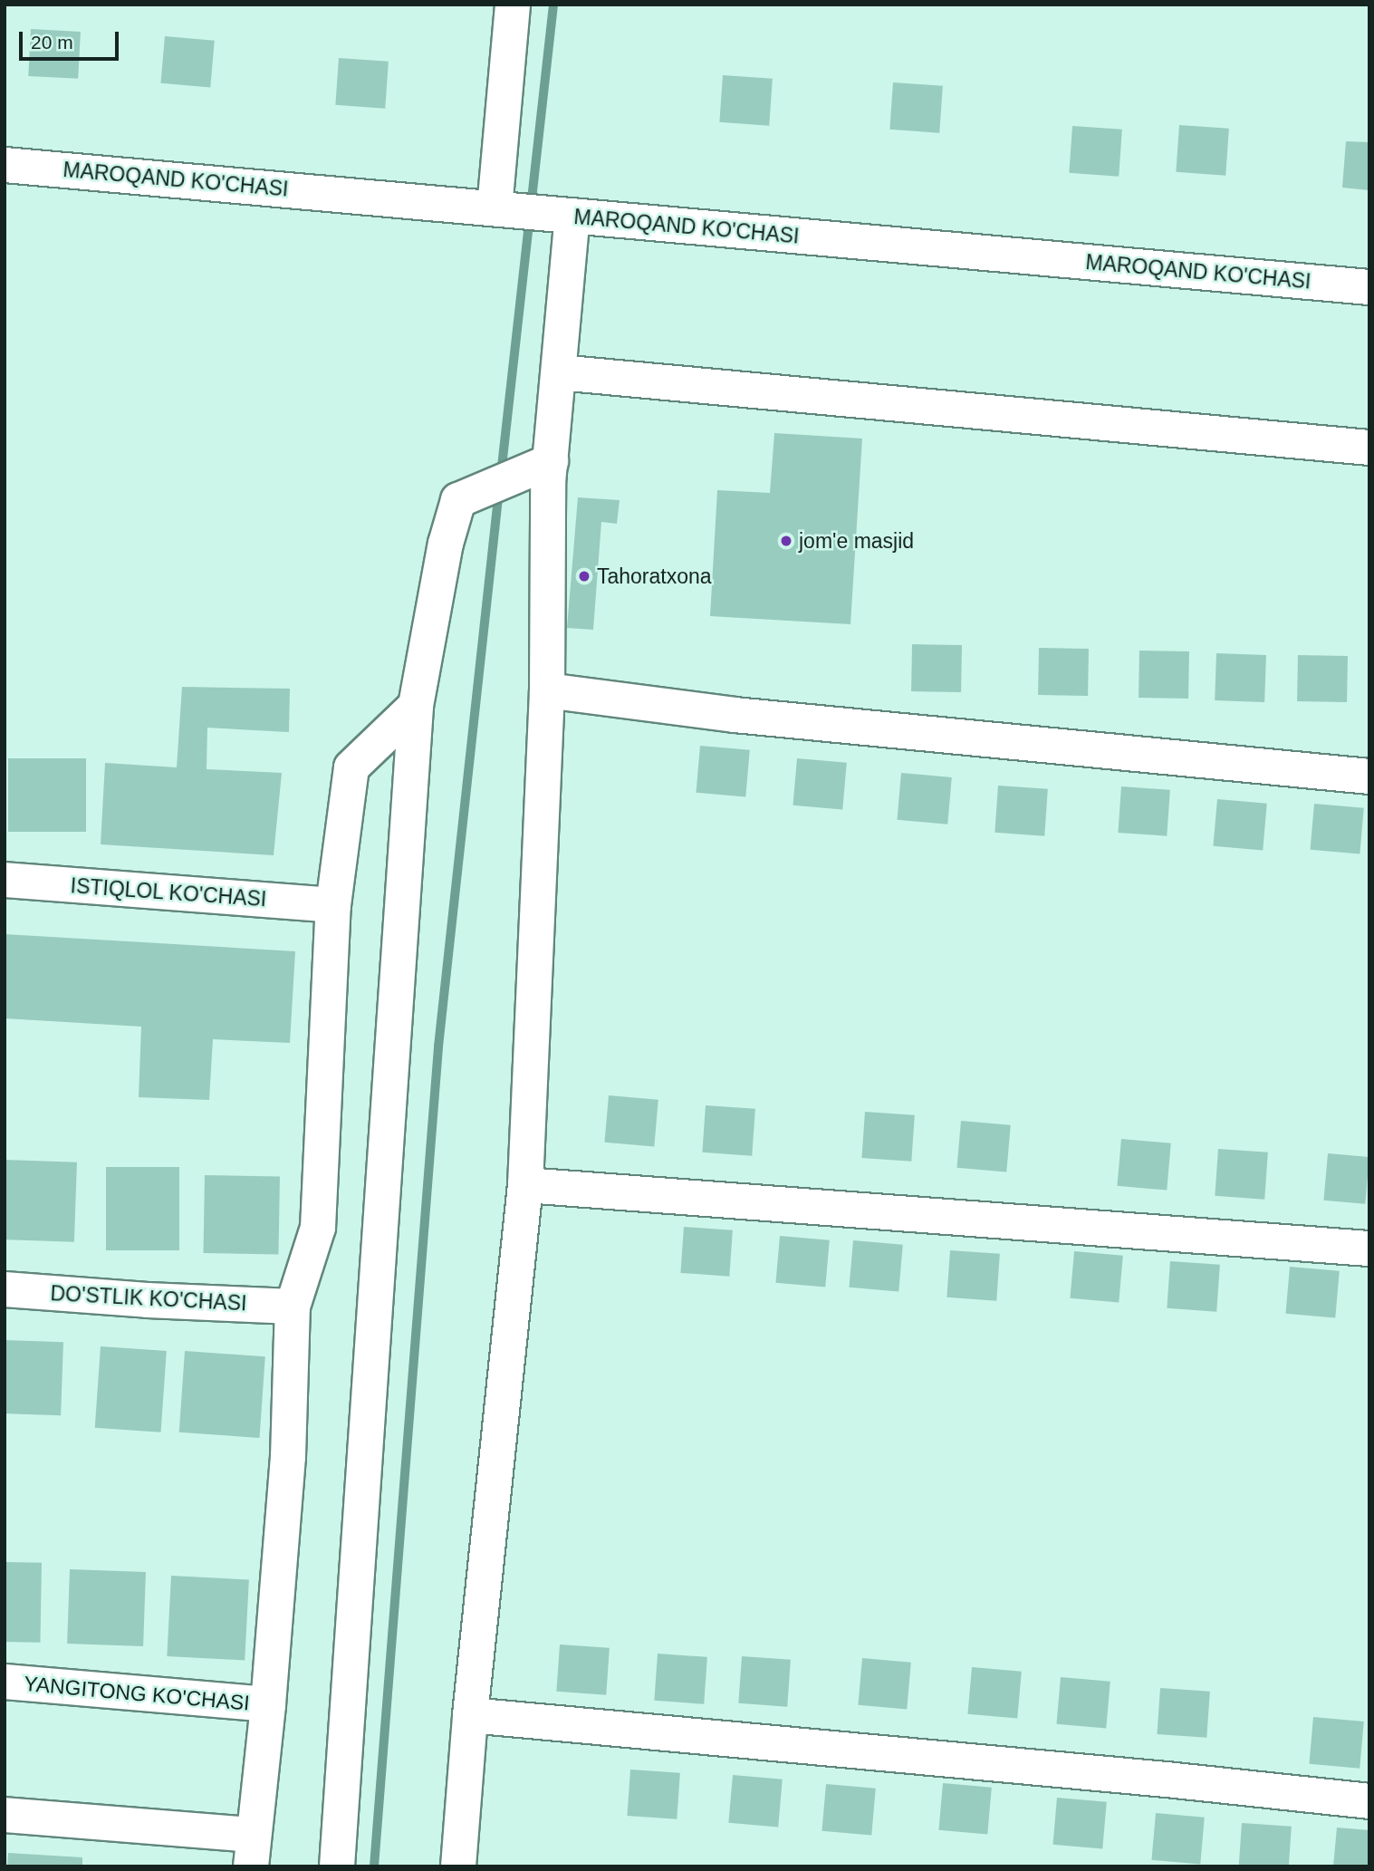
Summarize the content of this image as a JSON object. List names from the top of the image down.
{
  "streets": {
    "street": [
      "MAROQAND KO'CHASI",
      "ISTIQLOL KO'CHASI",
      "DO'STLIK KO'CHASI",
      "YANGITONG KO'CHASI"
    ]
  },
  "places": ["jom'e masjid", "Tahoratxona"],
  "scale_bar": "20 m"
}
